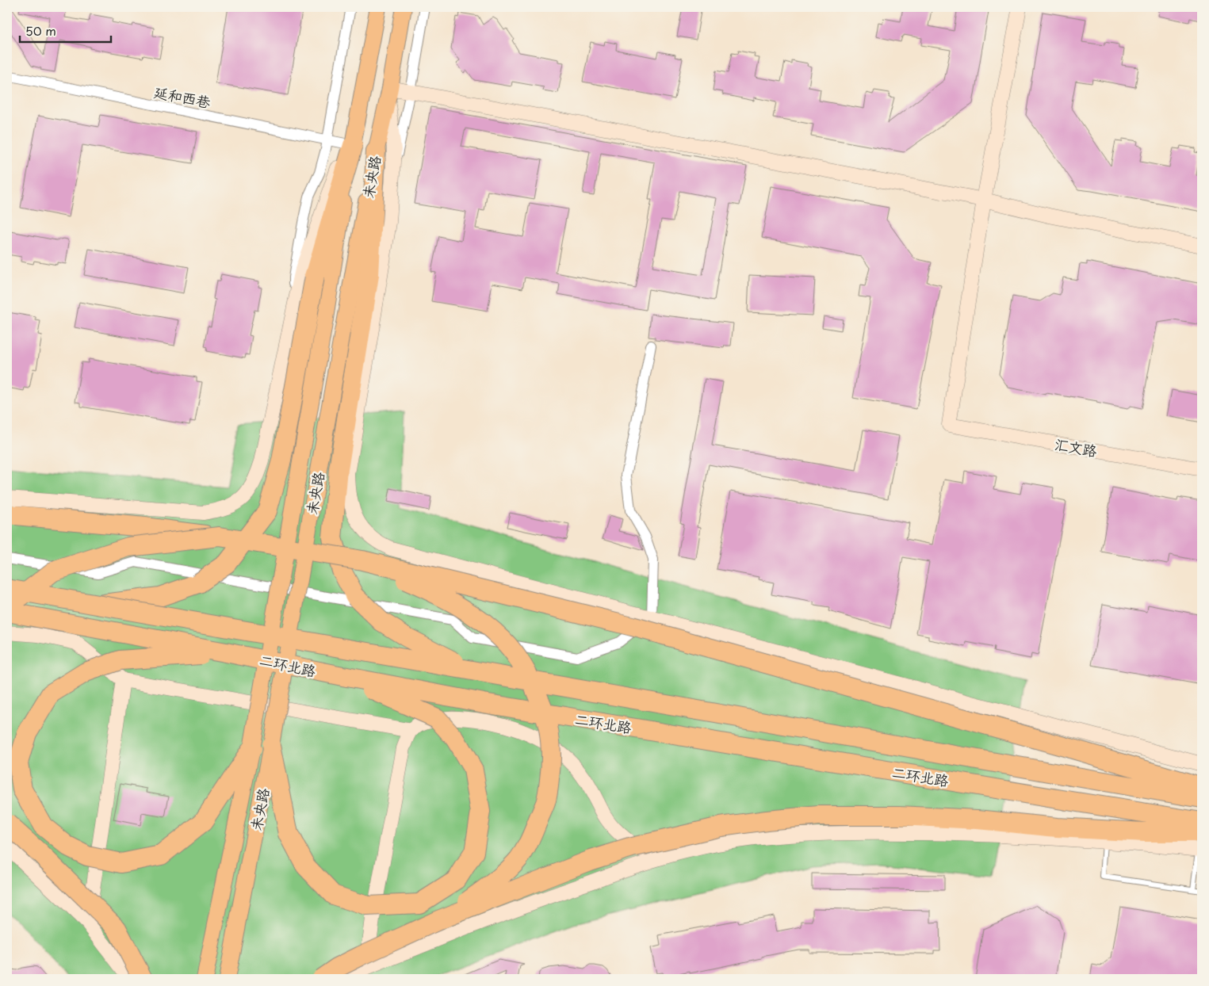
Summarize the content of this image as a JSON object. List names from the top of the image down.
{
  "streets": {
    "highway": ["二环北路"],
    "main road": ["未央路", "汇文路"],
    "street": ["延和西巷"]
  },
  "crossings": [
    ["延和西巷", "未央路"]
  ],
  "scale_bar": "50 m"
}
